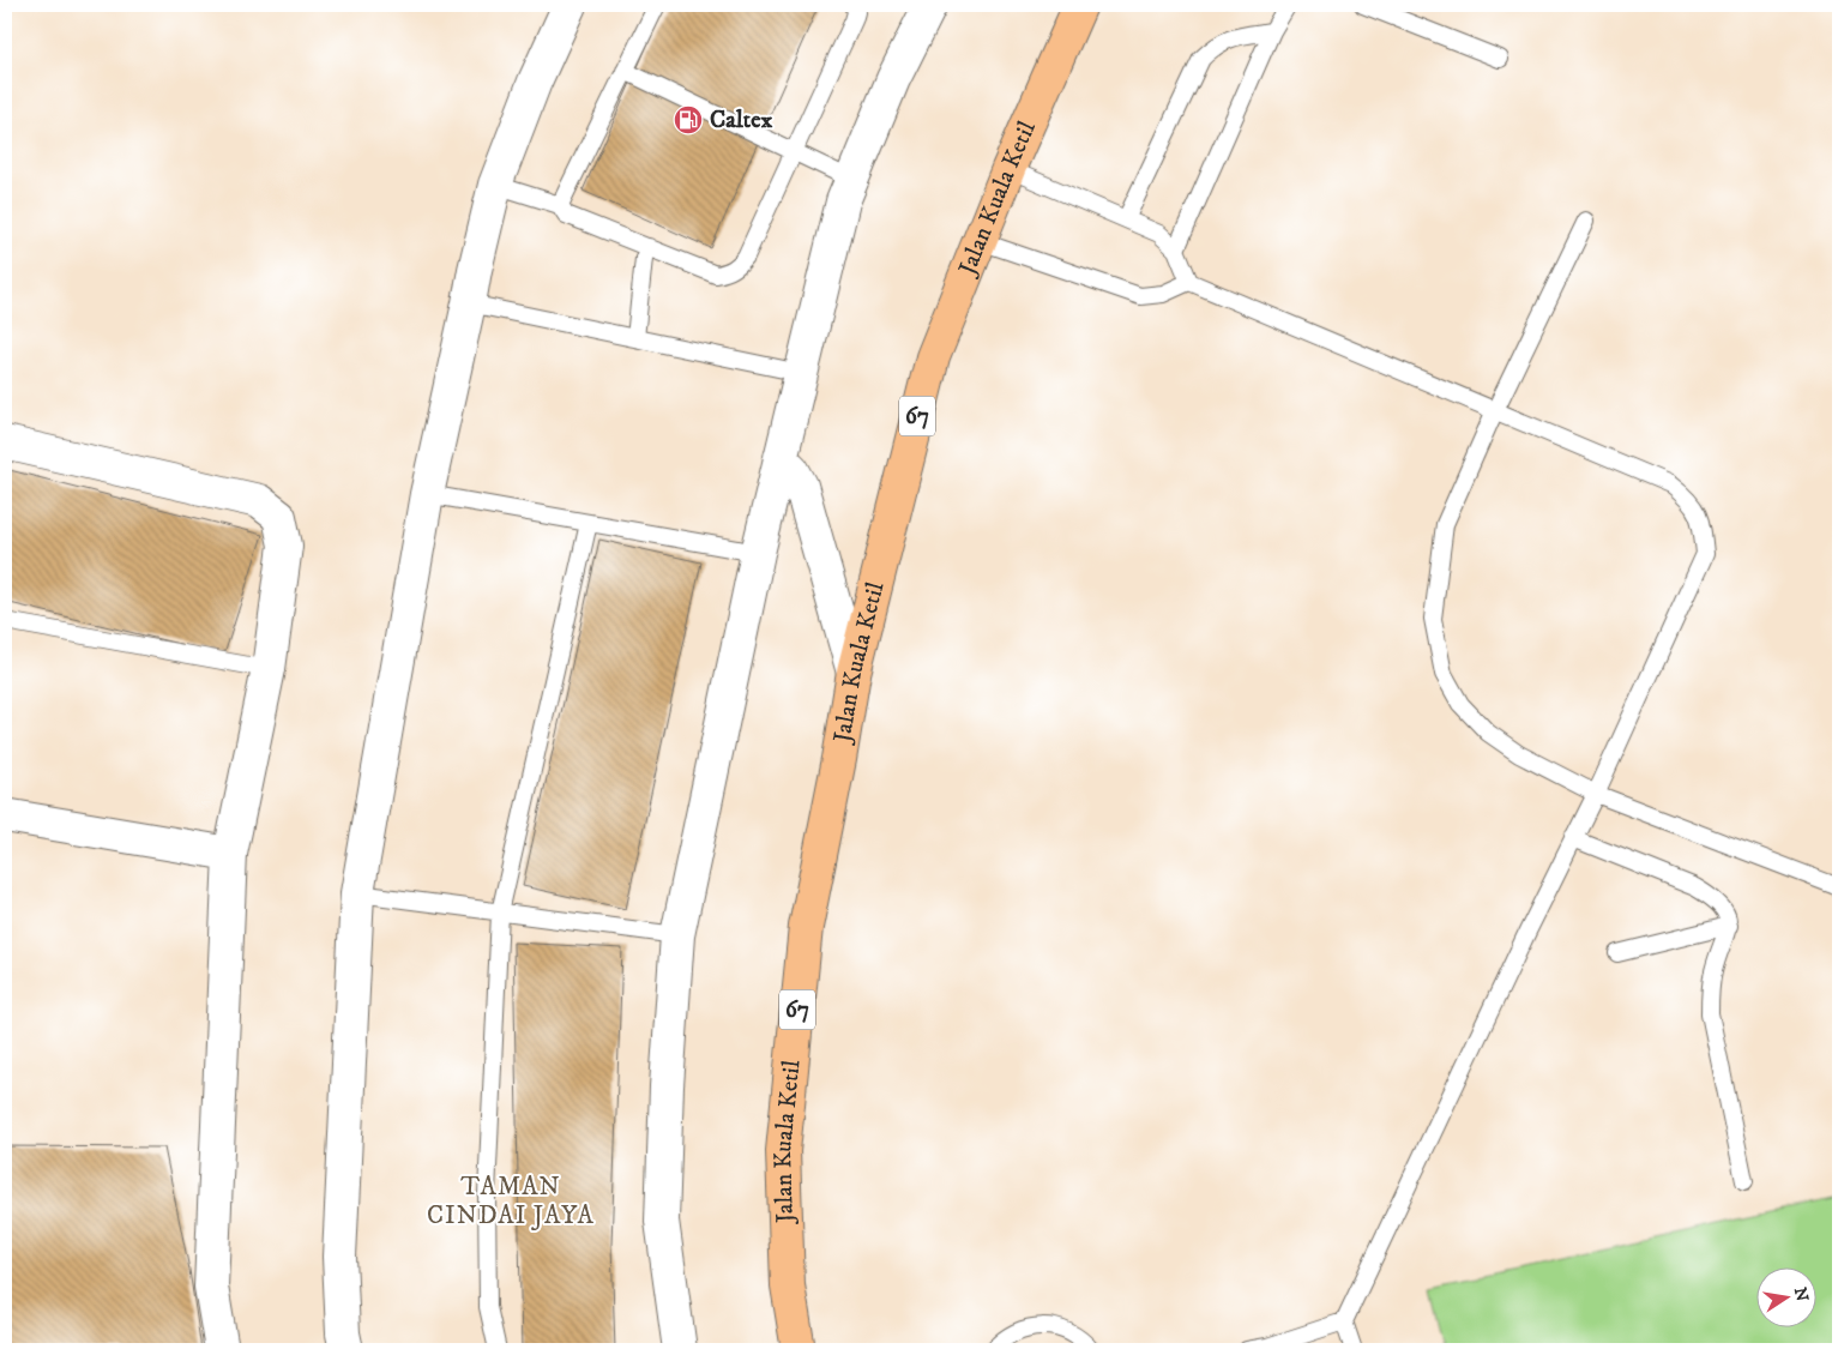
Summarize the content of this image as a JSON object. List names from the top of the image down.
{
  "streets": {
    "main road": ["Jalan Kuala Ketil", "67"]
  },
  "districts": ["TAMAN CINDAI JAYA"],
  "places": {
    "fuel station": ["Caltex"]
  },
  "north": "right"
}
